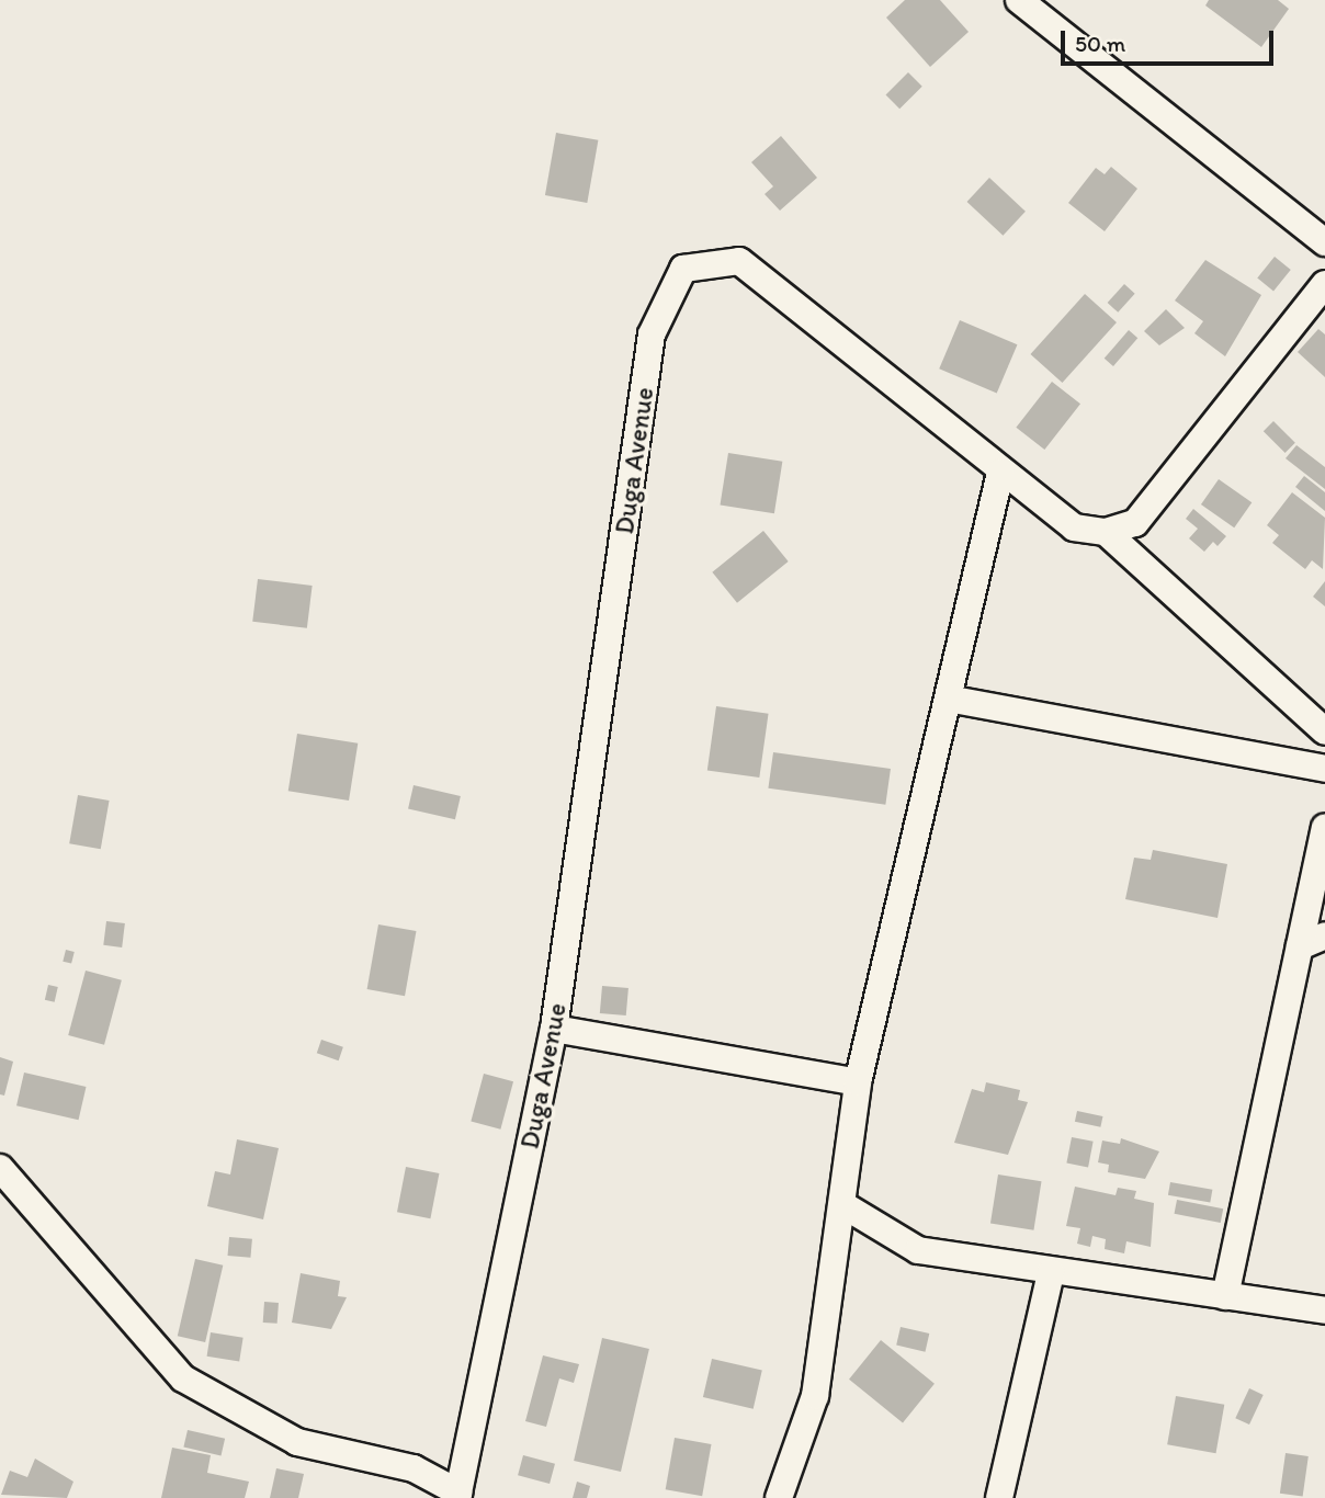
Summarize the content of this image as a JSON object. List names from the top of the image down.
{
  "streets": {
    "street": ["Duga Avenue"]
  },
  "scale_bar": "50 m"
}
